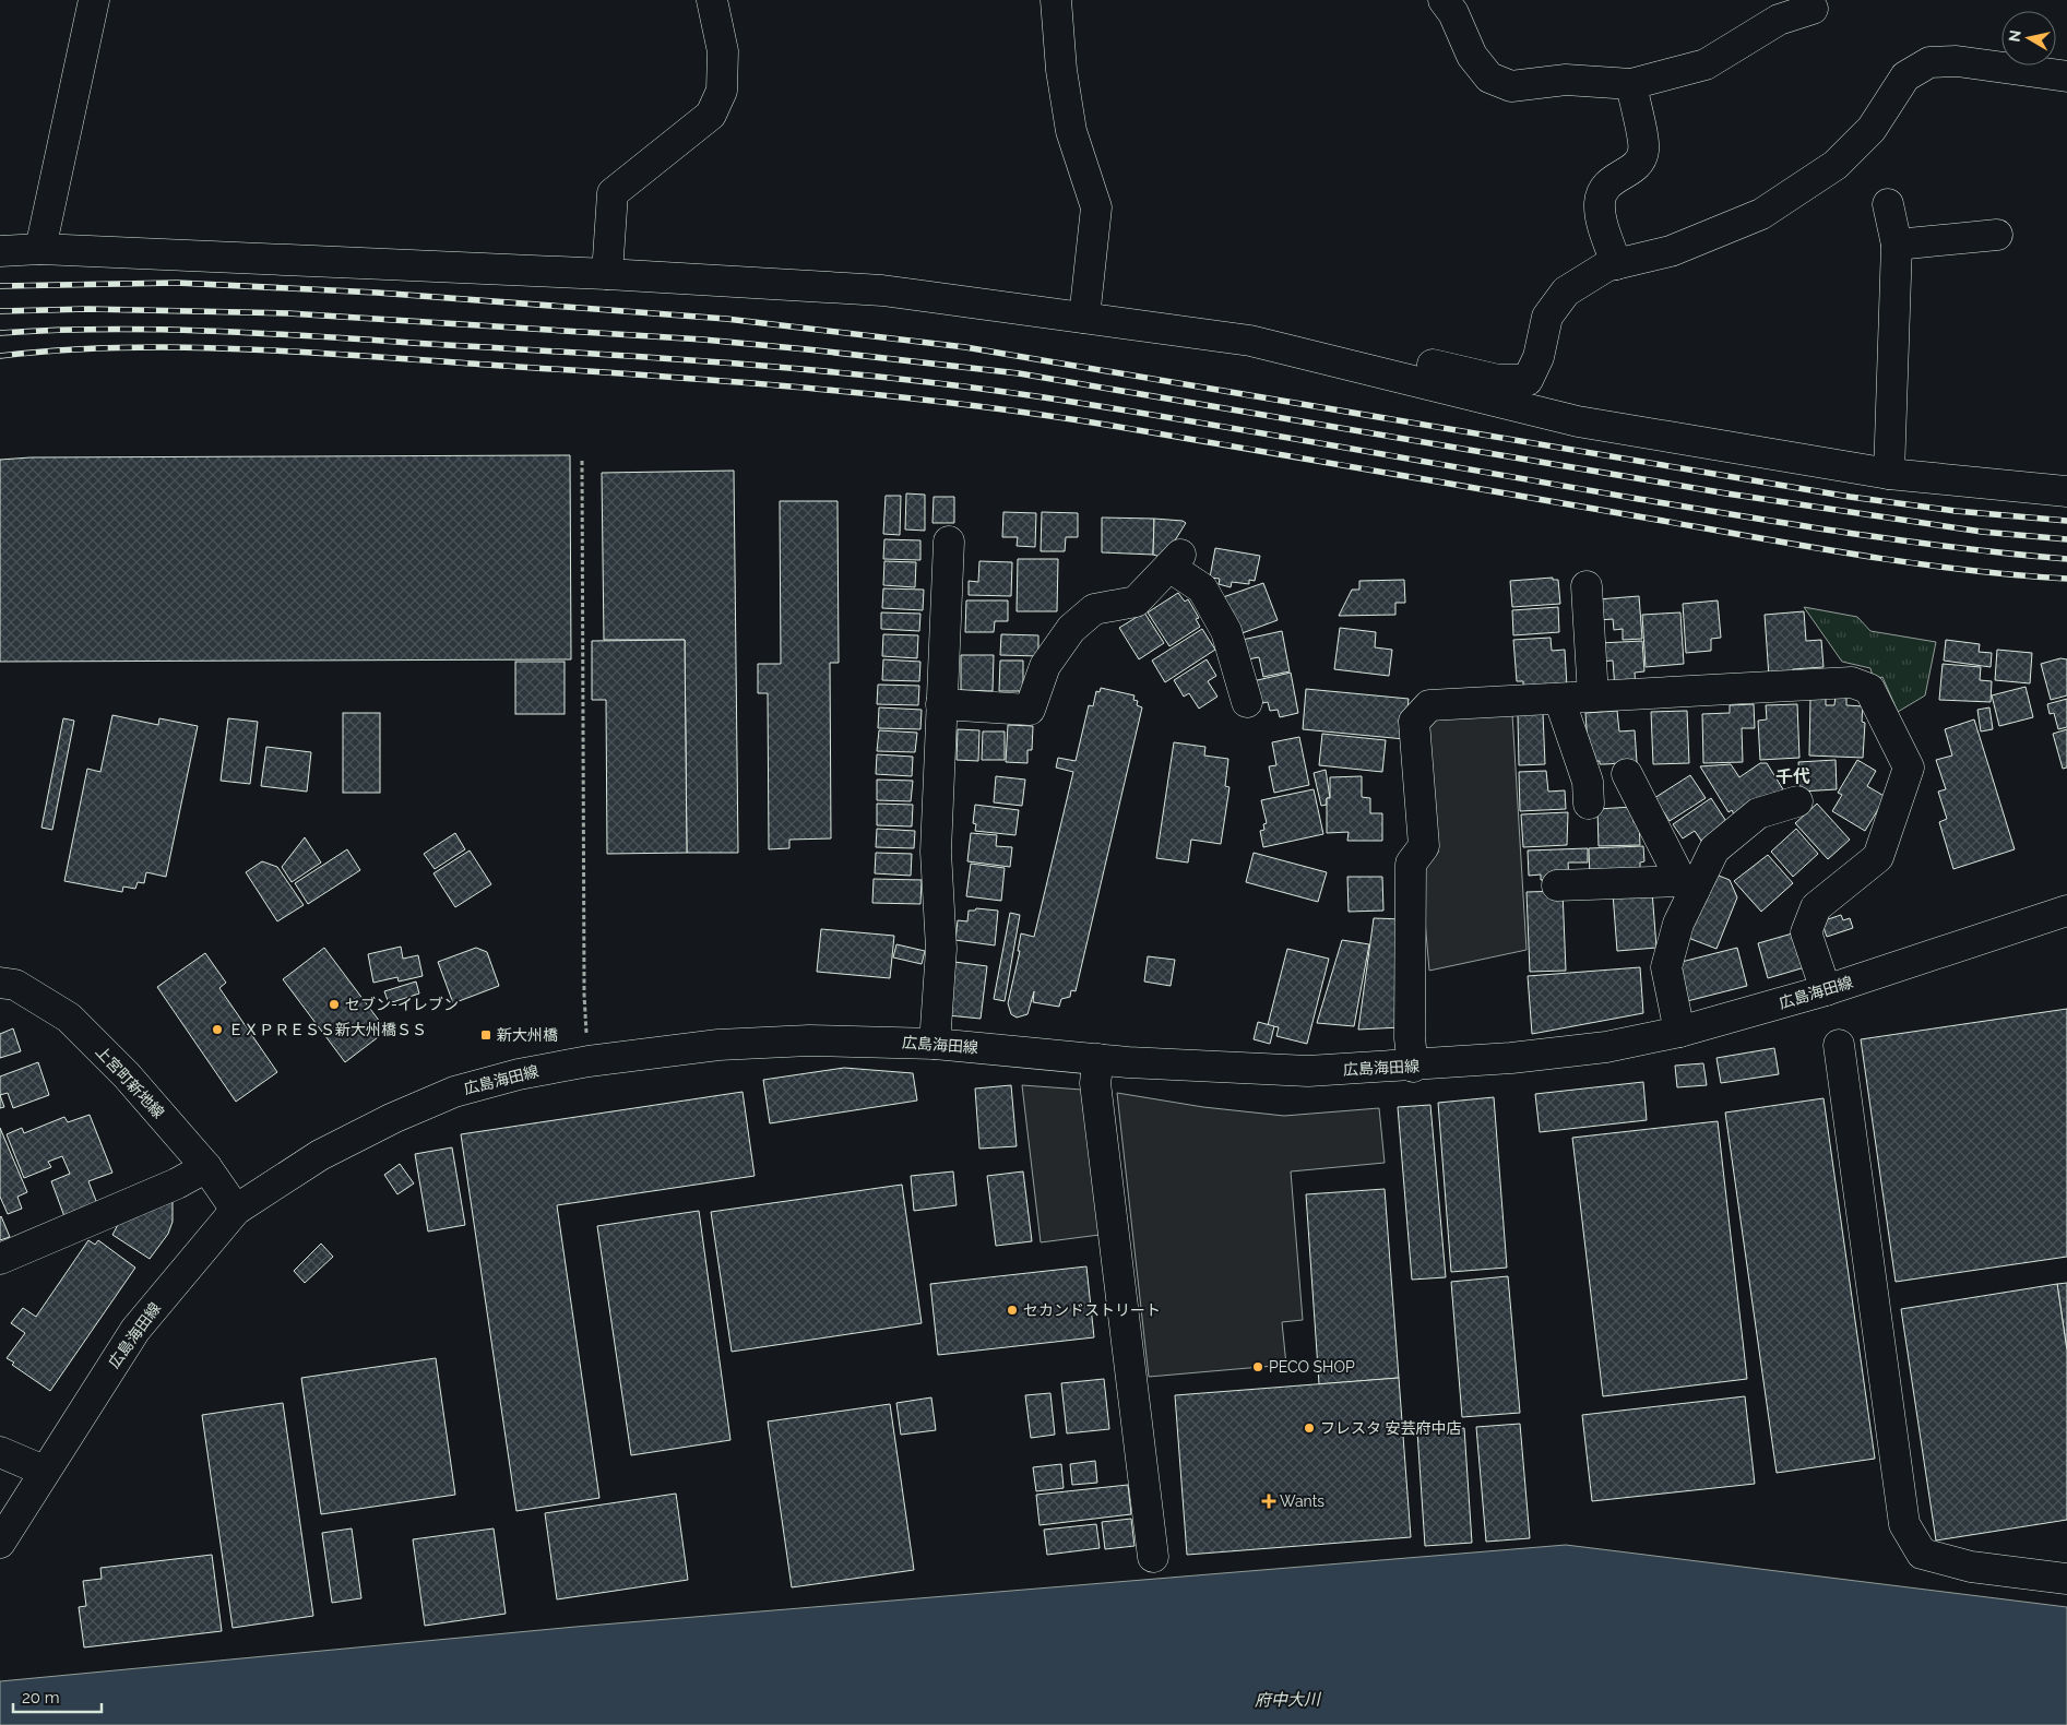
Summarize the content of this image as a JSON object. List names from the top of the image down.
{
  "streets": {
    "street": ["広島海田線", "上宮町新地線"]
  },
  "crossings": [
    ["広島海田線", "上宮町新地線"]
  ],
  "districts": ["千代"],
  "water": ["府中大川"],
  "places": {
    "other": [
      "セブン-イレブン",
      "ＥＸＰＲＥＳＳ新大州橋ＳＳ",
      "セカンドストリート",
      "PECO SHOP",
      "フレスタ 安芸府中店"
    ],
    "transit": ["新大州橋"],
    "health": ["Wants"]
  },
  "scale_bar": "20 m",
  "north": "left"
}
